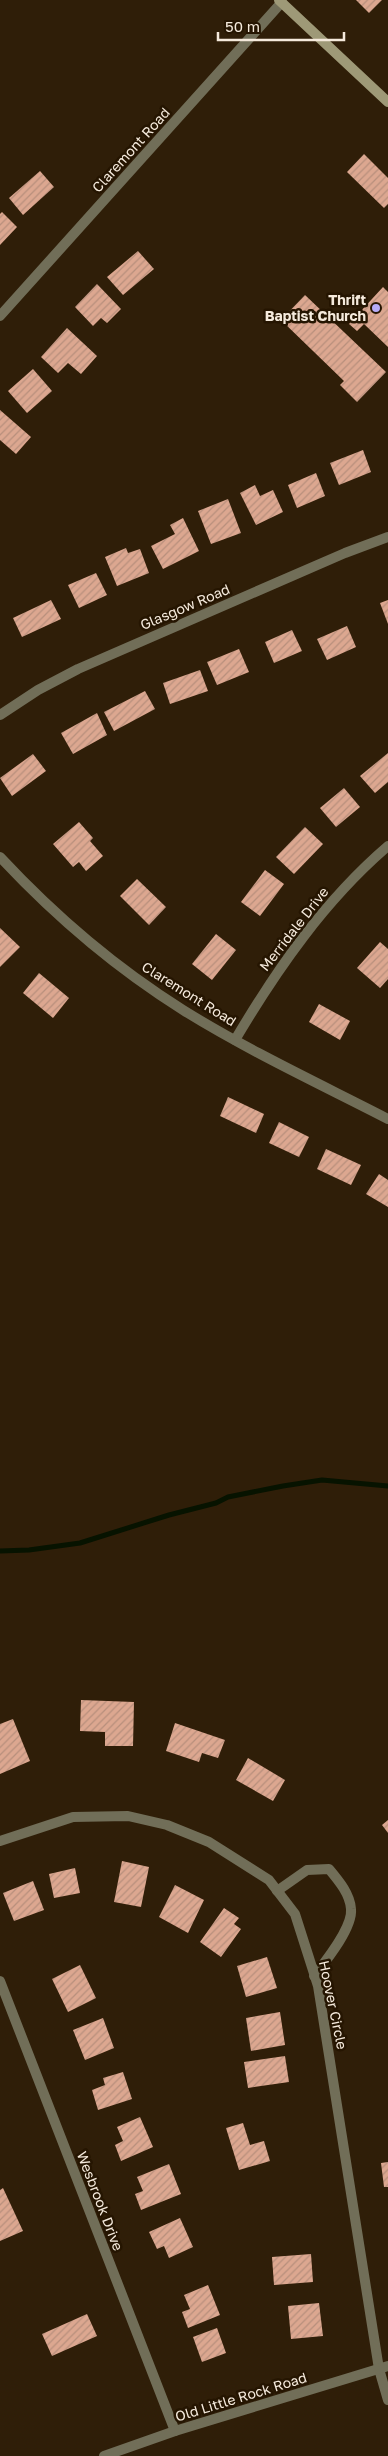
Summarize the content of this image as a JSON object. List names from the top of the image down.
{
  "streets": {
    "street": [
      "Claremont Road",
      "Glasgow Road",
      "Merridale Drive",
      "Hoover Circle",
      "Wesbrook Drive",
      "Old Little Rock Road"
    ]
  },
  "crossings": [
    ["Claremont Road", "Merridale Drive"],
    ["Hoover Circle", "Old Little Rock Road"],
    ["Wesbrook Drive", "Old Little Rock Road"]
  ],
  "places": ["Thrift Baptist Church"],
  "scale_bar": "50 m"
}
